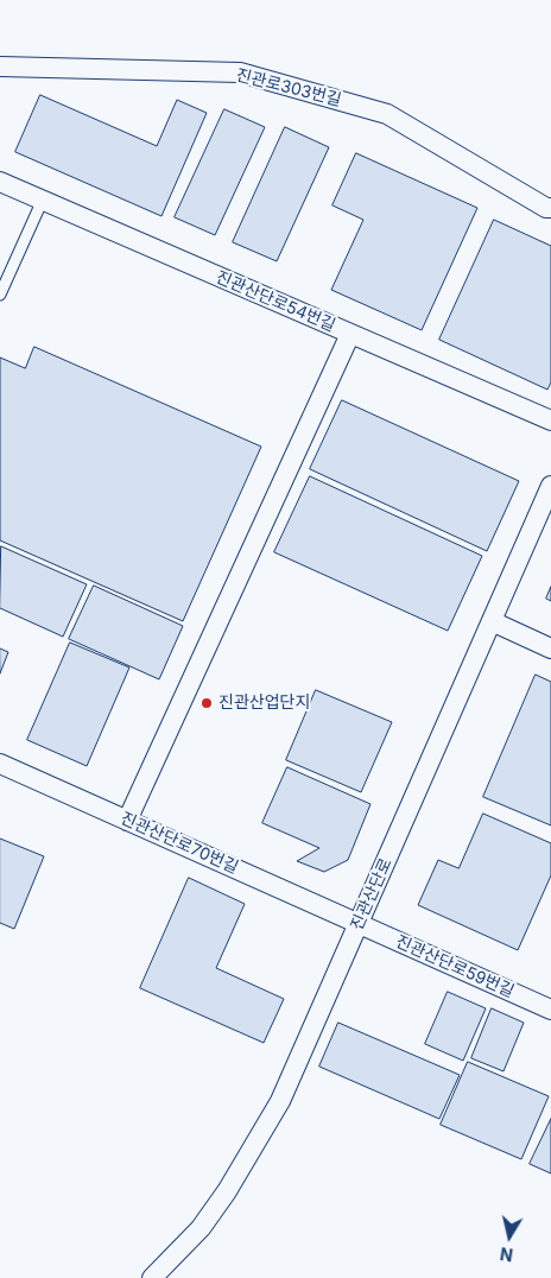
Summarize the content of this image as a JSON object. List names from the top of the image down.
{
  "streets": {
    "street": [
      "진관로303번길",
      "진관산단로54번길",
      "진관산단로70번길",
      "진관산단로",
      "진관산단로59번길"
    ]
  },
  "crossings": [
    ["진관산단로70번길", "진관산단로"],
    ["진관산단로70번길", "진관산단로59번길"],
    ["진관산단로", "진관산단로59번길"]
  ],
  "places": ["진관산업단지"],
  "north": "bottom"
}
